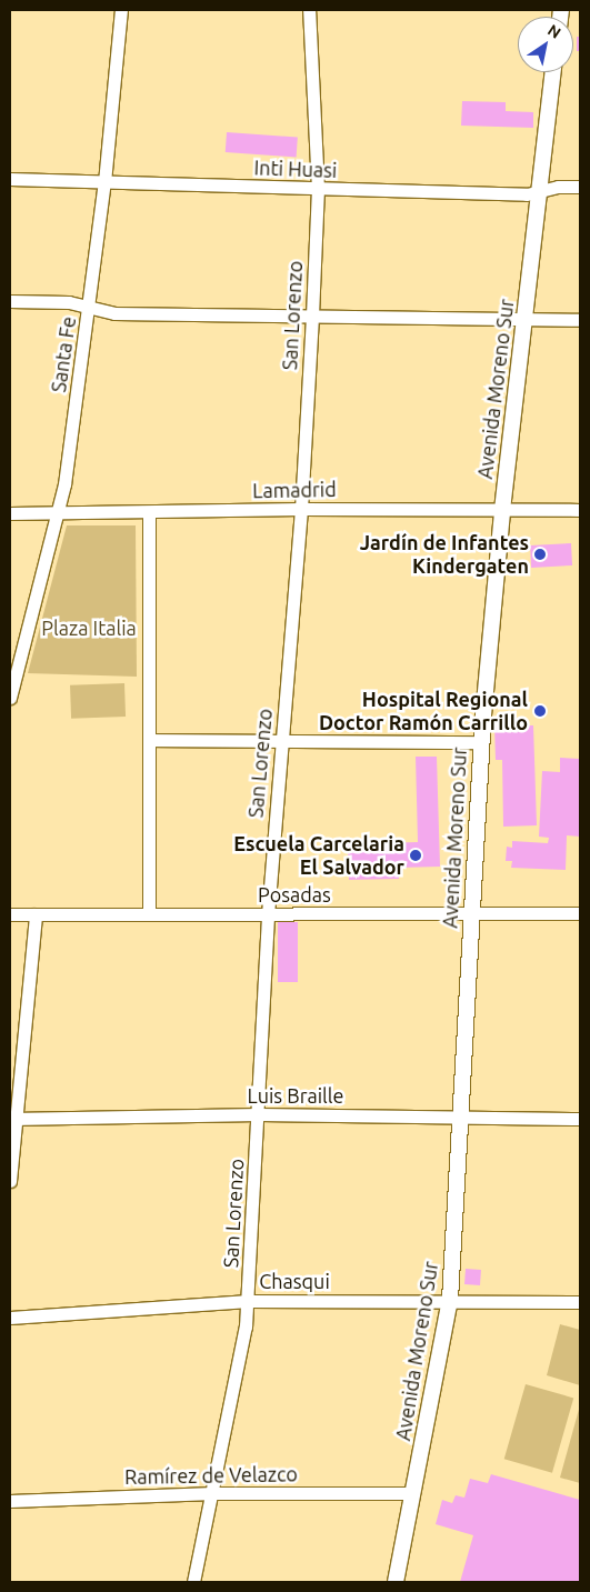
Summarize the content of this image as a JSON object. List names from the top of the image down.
{
  "streets": {
    "street": [
      "Inti Huasi",
      "San Lorenzo",
      "Santa Fe",
      "Avenida Moreno Sur",
      "Lamadrid",
      "Posadas",
      "Luis Braille",
      "Chasqui",
      "Ramírez de Velazco"
    ]
  },
  "crossings": [
    ["Inti Huasi", "San Lorenzo"],
    ["Inti Huasi", "Santa Fe"],
    ["Inti Huasi", "Avenida Moreno Sur"],
    ["San Lorenzo", "Lamadrid"],
    ["San Lorenzo", "Posadas"],
    ["San Lorenzo", "Luis Braille"],
    ["San Lorenzo", "Chasqui"],
    ["San Lorenzo", "Ramírez de Velazco"],
    ["Santa Fe", "Lamadrid"],
    ["Avenida Moreno Sur", "Lamadrid"],
    ["Avenida Moreno Sur", "Posadas"],
    ["Avenida Moreno Sur", "Luis Braille"],
    ["Avenida Moreno Sur", "Chasqui"],
    ["Avenida Moreno Sur", "Ramírez de Velazco"]
  ],
  "parks": ["Plaza Italia"],
  "places": ["Jardín de Infantes Kindergaten", "Hospital Regional Doctor Ramón Carrillo", "Escuela Carcelaria El Salvador"],
  "north": "top right"
}
